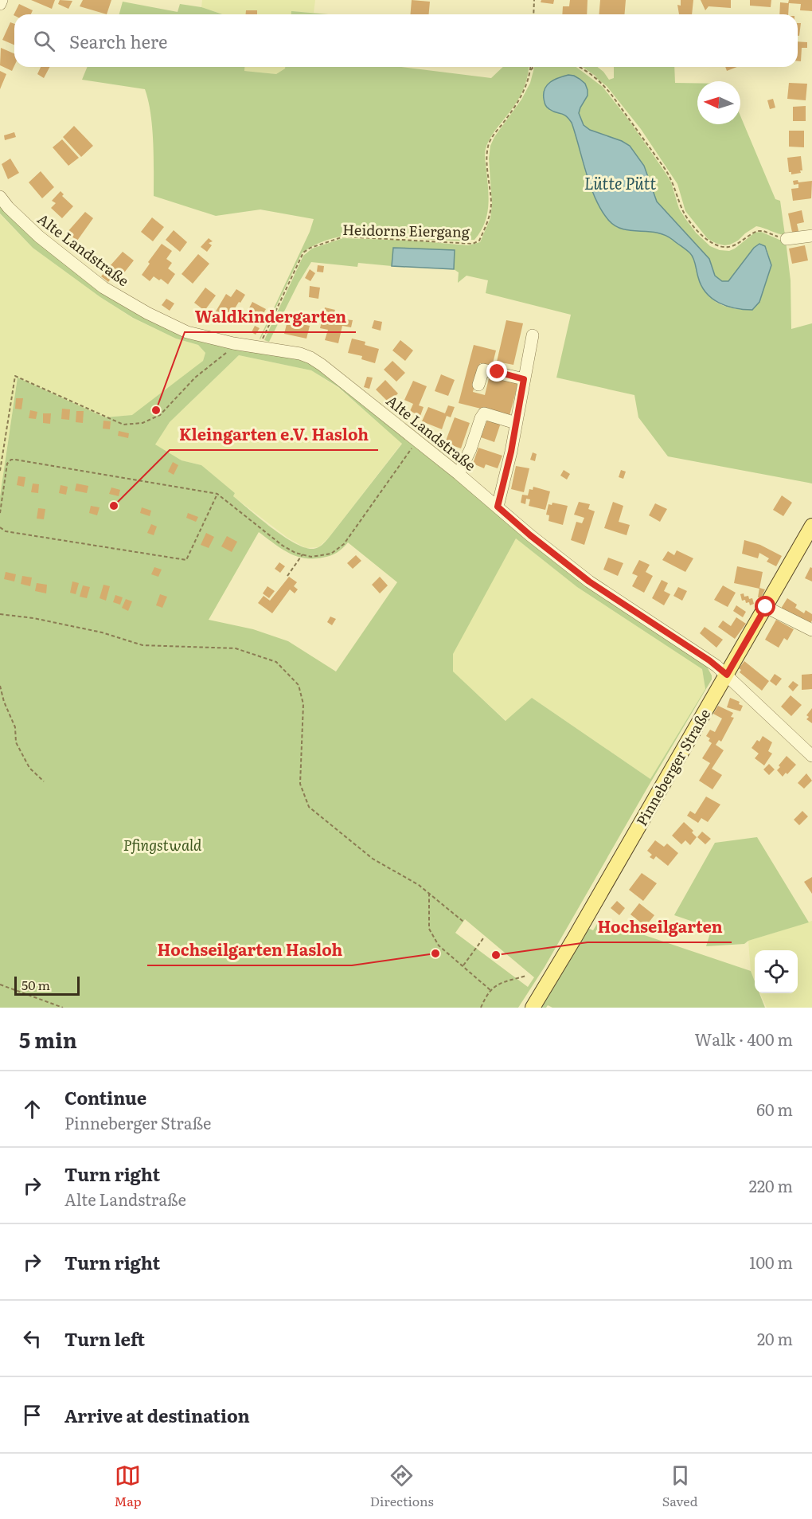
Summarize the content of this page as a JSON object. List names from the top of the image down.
{
  "streets": {
    "main road": ["Pinneberger Straße"],
    "street": ["Alte Landstraße"],
    "path": ["Heidorns Eiergang"]
  },
  "crossings": [
    ["Heidorns Eiergang", "Alte Landstraße"],
    ["Alte Landstraße", "Pinneberger Straße"]
  ],
  "water": ["Lütte Pütt"],
  "parks": ["Pfingstwald"],
  "places": [
    "Waldkindergarten",
    "Kleingarten e.V. Hasloh",
    "Hochseilgarten Hasloh",
    "Hochseilgarten"
  ],
  "scale_bar": "50 m",
  "north": "left",
  "page": {
    "search": "Search here",
    "scale": "50 m",
    "heading": ["5 min", "Walk · 400 m"],
    "list": [
      ["Continue", "Pinneberger Straße", "60 m"],
      ["Turn right", "Alte Landstraße", "220 m"],
      ["Turn right", "100 m"],
      ["Turn left", "20 m"],
      "Arrive at destination"
    ],
    "nav": ["Map", "Directions", "Saved"]
  }
}
